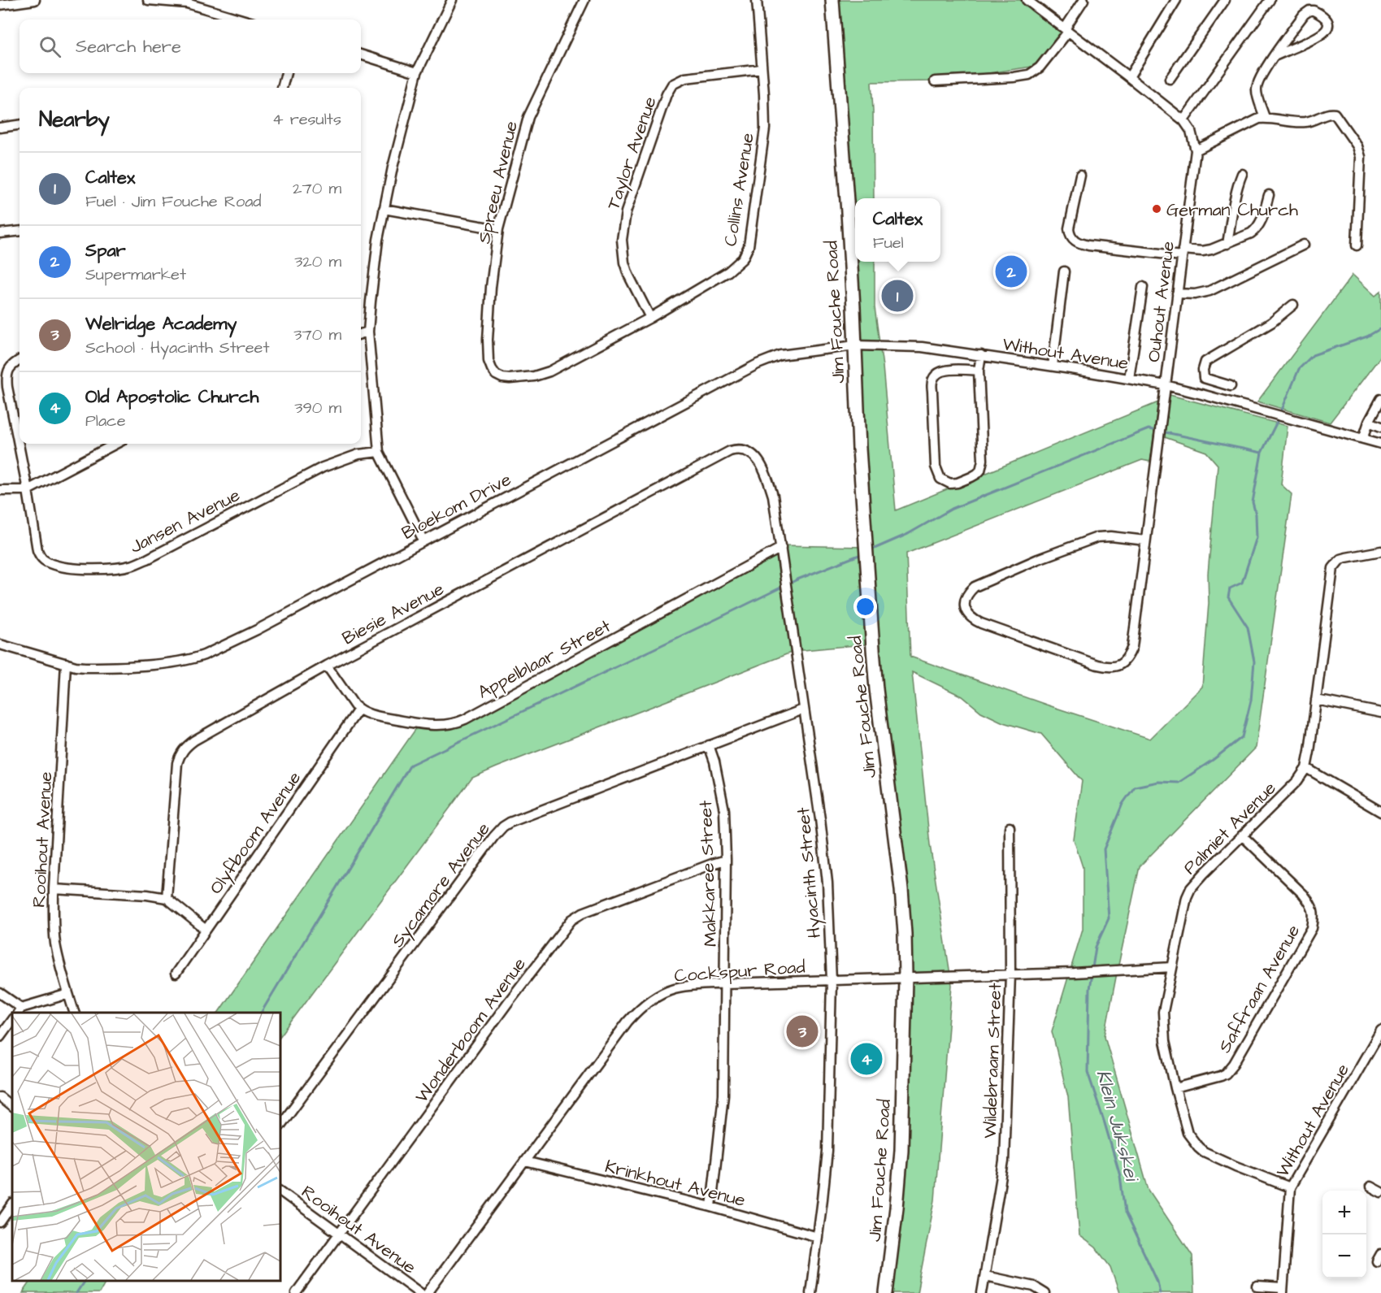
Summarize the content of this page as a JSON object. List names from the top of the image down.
{
  "streets": {
    "street": [
      "Taylor Avenue",
      "Spreeu Avenue",
      "Collins Avenue",
      "Ouhout Avenue",
      "Jim Fouche Road",
      "Without Avenue",
      "Bloekom Drive",
      "Jansen Avenue",
      "Biesie Avenue",
      "Appelblaar Street",
      "Palmiet Avenue",
      "Olyfboom Avenue",
      "Rooihout Avenue",
      "Hyacinth Street",
      "Makkaree Street",
      "Sycamore Avenue",
      "Cockspur Road",
      "Saffraan Avenue",
      "Wonderboom Avenue",
      "Wildebraam Street",
      "Krinkhout Avenue"
    ]
  },
  "crossings": [
    ["Taylor Avenue", "Collins Avenue"],
    ["Spreeu Avenue", "Collins Avenue"],
    ["Ouhout Avenue", "Without Avenue"],
    ["Jim Fouche Road", "Without Avenue"],
    ["Jim Fouche Road", "Bloekom Drive"],
    ["Jim Fouche Road", "Cockspur Road"],
    ["Without Avenue", "Bloekom Drive"],
    ["Without Avenue", "Palmiet Avenue"],
    ["Bloekom Drive", "Rooihout Avenue"],
    ["Biesie Avenue", "Hyacinth Street"],
    ["Appelblaar Street", "Olyfboom Avenue"],
    ["Appelblaar Street", "Hyacinth Street"],
    ["Palmiet Avenue", "Cockspur Road"],
    ["Palmiet Avenue", "Saffraan Avenue"],
    ["Rooihout Avenue", "Wonderboom Avenue"],
    ["Hyacinth Street", "Sycamore Avenue"],
    ["Hyacinth Street", "Cockspur Road"],
    ["Hyacinth Street", "Krinkhout Avenue"],
    ["Makkaree Street", "Sycamore Avenue"],
    ["Makkaree Street", "Cockspur Road"],
    ["Makkaree Street", "Wonderboom Avenue"],
    ["Makkaree Street", "Krinkhout Avenue"],
    ["Cockspur Road", "Wildebraam Street"],
    ["Cockspur Road", "Krinkhout Avenue"]
  ],
  "water": ["Klein Jukskei"],
  "places": ["German Church"],
  "page": {
    "search": "Search here",
    "heading": ["Nearby", "4 results"],
    "list": [
      {
        "mark": "1",
        "name": "Caltex",
        "note": "Fuel · Jim Fouche Road",
        "value": "270 m"
      },
      {
        "mark": "2",
        "name": "Spar",
        "note": "Supermarket",
        "value": "320 m"
      },
      {
        "mark": "3",
        "name": "Welridge Academy",
        "note": "School · Hyacinth Street",
        "value": "370 m"
      },
      {
        "mark": "4",
        "name": "Old Apostolic Church",
        "note": "Place",
        "value": "390 m"
      }
    ],
    "popup": ["Caltex", "Fuel"],
    "pins": [
      "2",
      "1",
      "3",
      "4"
    ],
    "map_buttons": ["+", "−"]
  }
}
